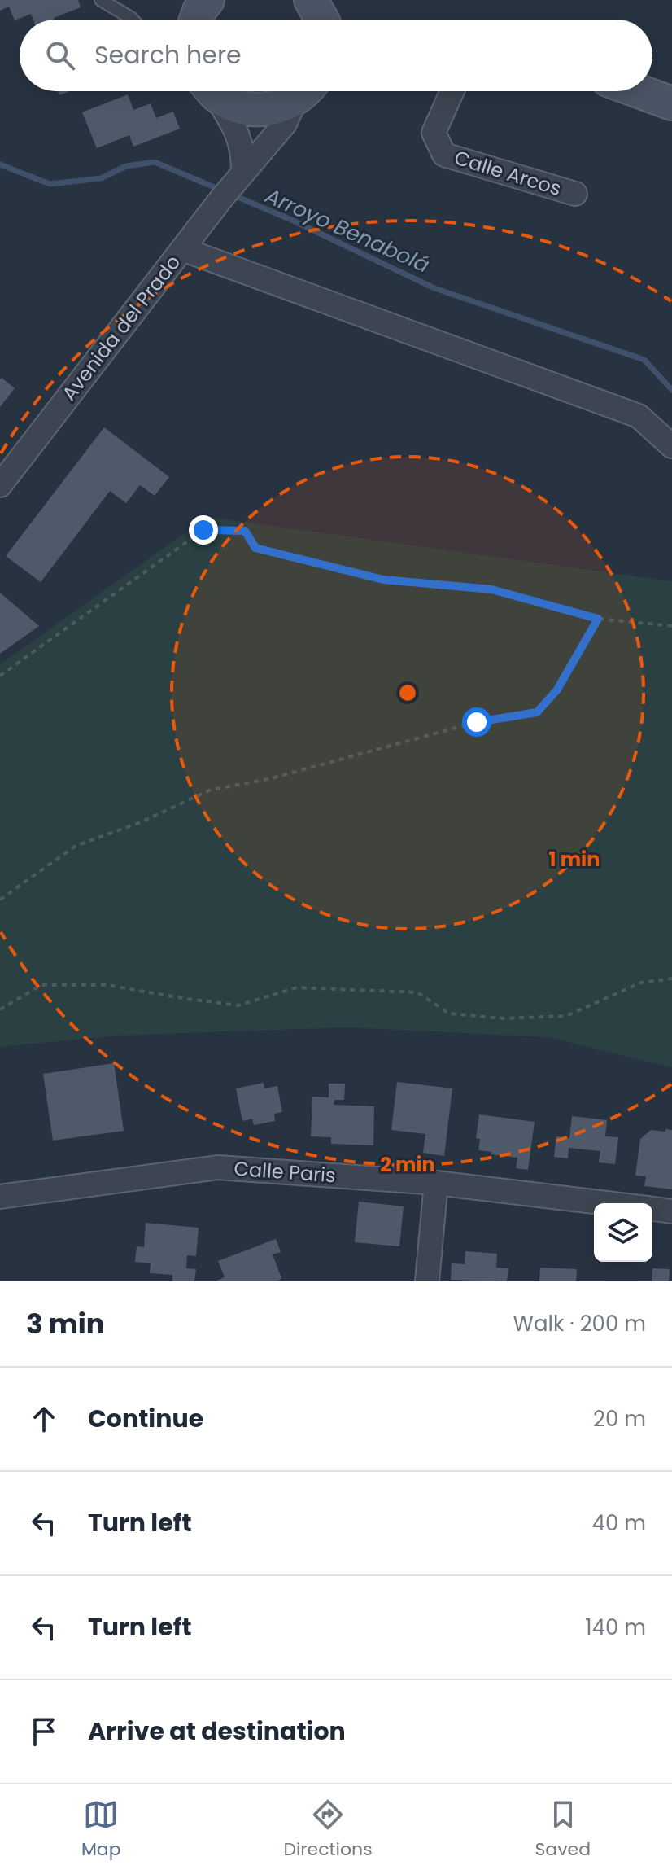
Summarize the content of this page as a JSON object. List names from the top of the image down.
{
  "streets": {
    "street": ["Calle Arcos", "Avenida del Prado", "Calle Paris"]
  },
  "water": ["Arroyo Benabolá"],
  "page": {
    "search": "Search here",
    "heading": ["3 min", "Walk · 200 m"],
    "list": [
      ["Continue", "20 m"],
      ["Turn left", "40 m"],
      ["Turn left", "140 m"],
      "Arrive at destination"
    ],
    "nav": ["Map", "Directions", "Saved"]
  },
  "rings": ["1 min", "2 min"]
}
